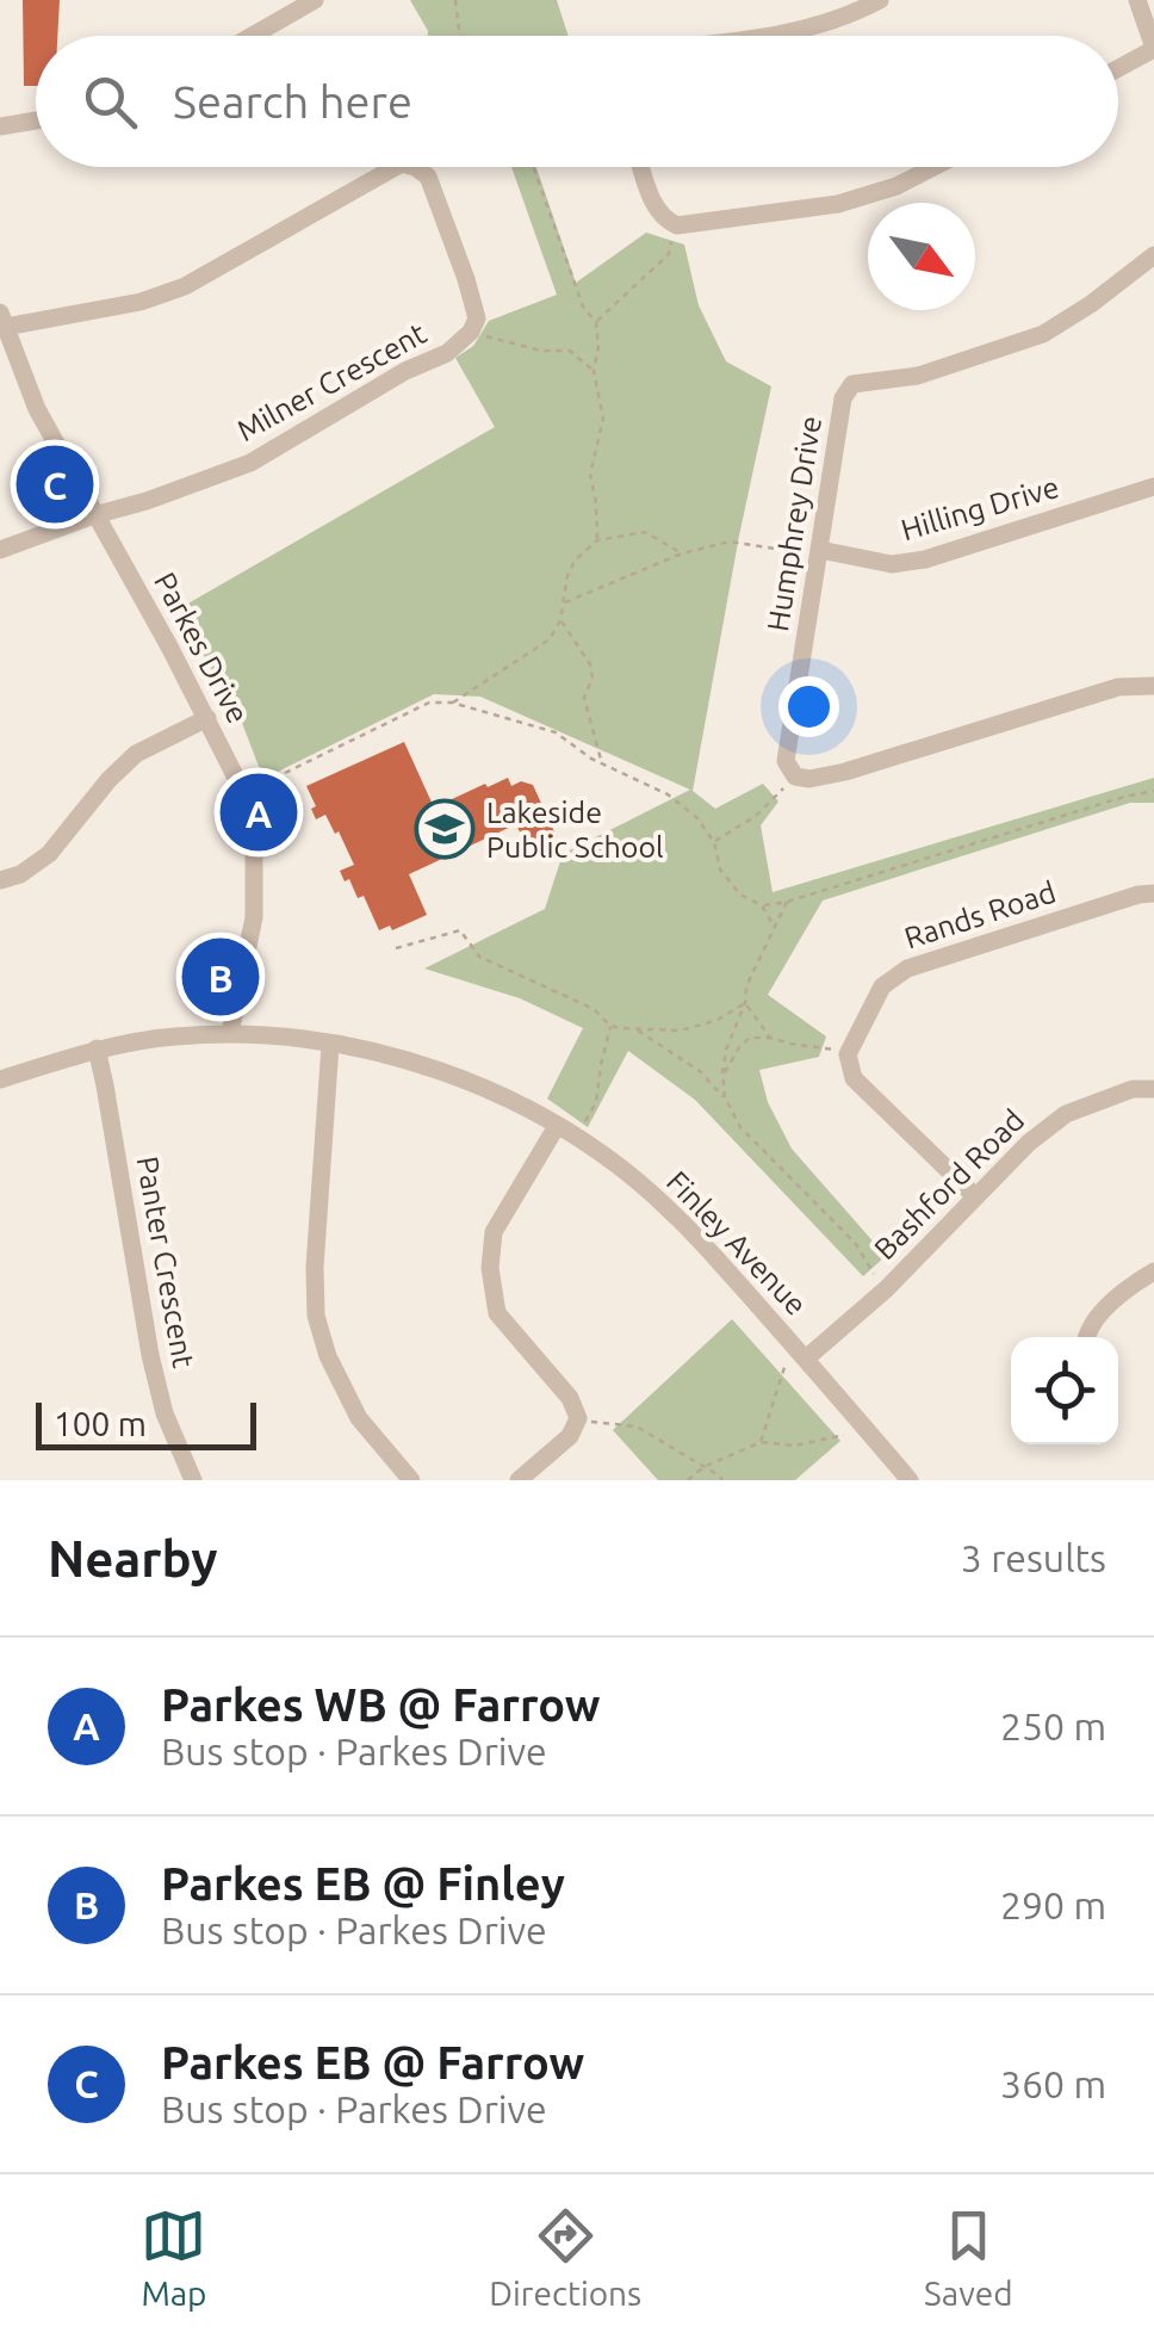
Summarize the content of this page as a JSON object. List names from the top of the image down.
{
  "streets": {
    "street": [
      "Milner Crescent",
      "Hilling Drive",
      "Humphrey Drive",
      "Parkes Drive",
      "Rands Road",
      "Bashford Road",
      "Finley Avenue",
      "Panter Crescent"
    ]
  },
  "crossings": [
    ["Milner Crescent", "Parkes Drive"],
    ["Hilling Drive", "Humphrey Drive"],
    ["Parkes Drive", "Finley Avenue"],
    ["Bashford Road", "Finley Avenue"],
    ["Finley Avenue", "Panter Crescent"]
  ],
  "places": {
    "school or university": ["Lakeside Public School"]
  },
  "scale_bar": "100 m",
  "north": "bottom right",
  "page": {
    "search": "Search here",
    "pins": ["C", "A", "B"],
    "scale": "100 m",
    "heading": ["Nearby", "3 results"],
    "list": [
      {
        "mark": "A",
        "name": "Parkes WB @ Farrow",
        "note": "Bus stop · Parkes Drive",
        "value": "250 m"
      },
      {
        "mark": "B",
        "name": "Parkes EB @ Finley",
        "note": "Bus stop · Parkes Drive",
        "value": "290 m"
      },
      {
        "mark": "C",
        "name": "Parkes EB @ Farrow",
        "note": "Bus stop · Parkes Drive",
        "value": "360 m"
      }
    ],
    "nav": ["Map", "Directions", "Saved"]
  }
}
